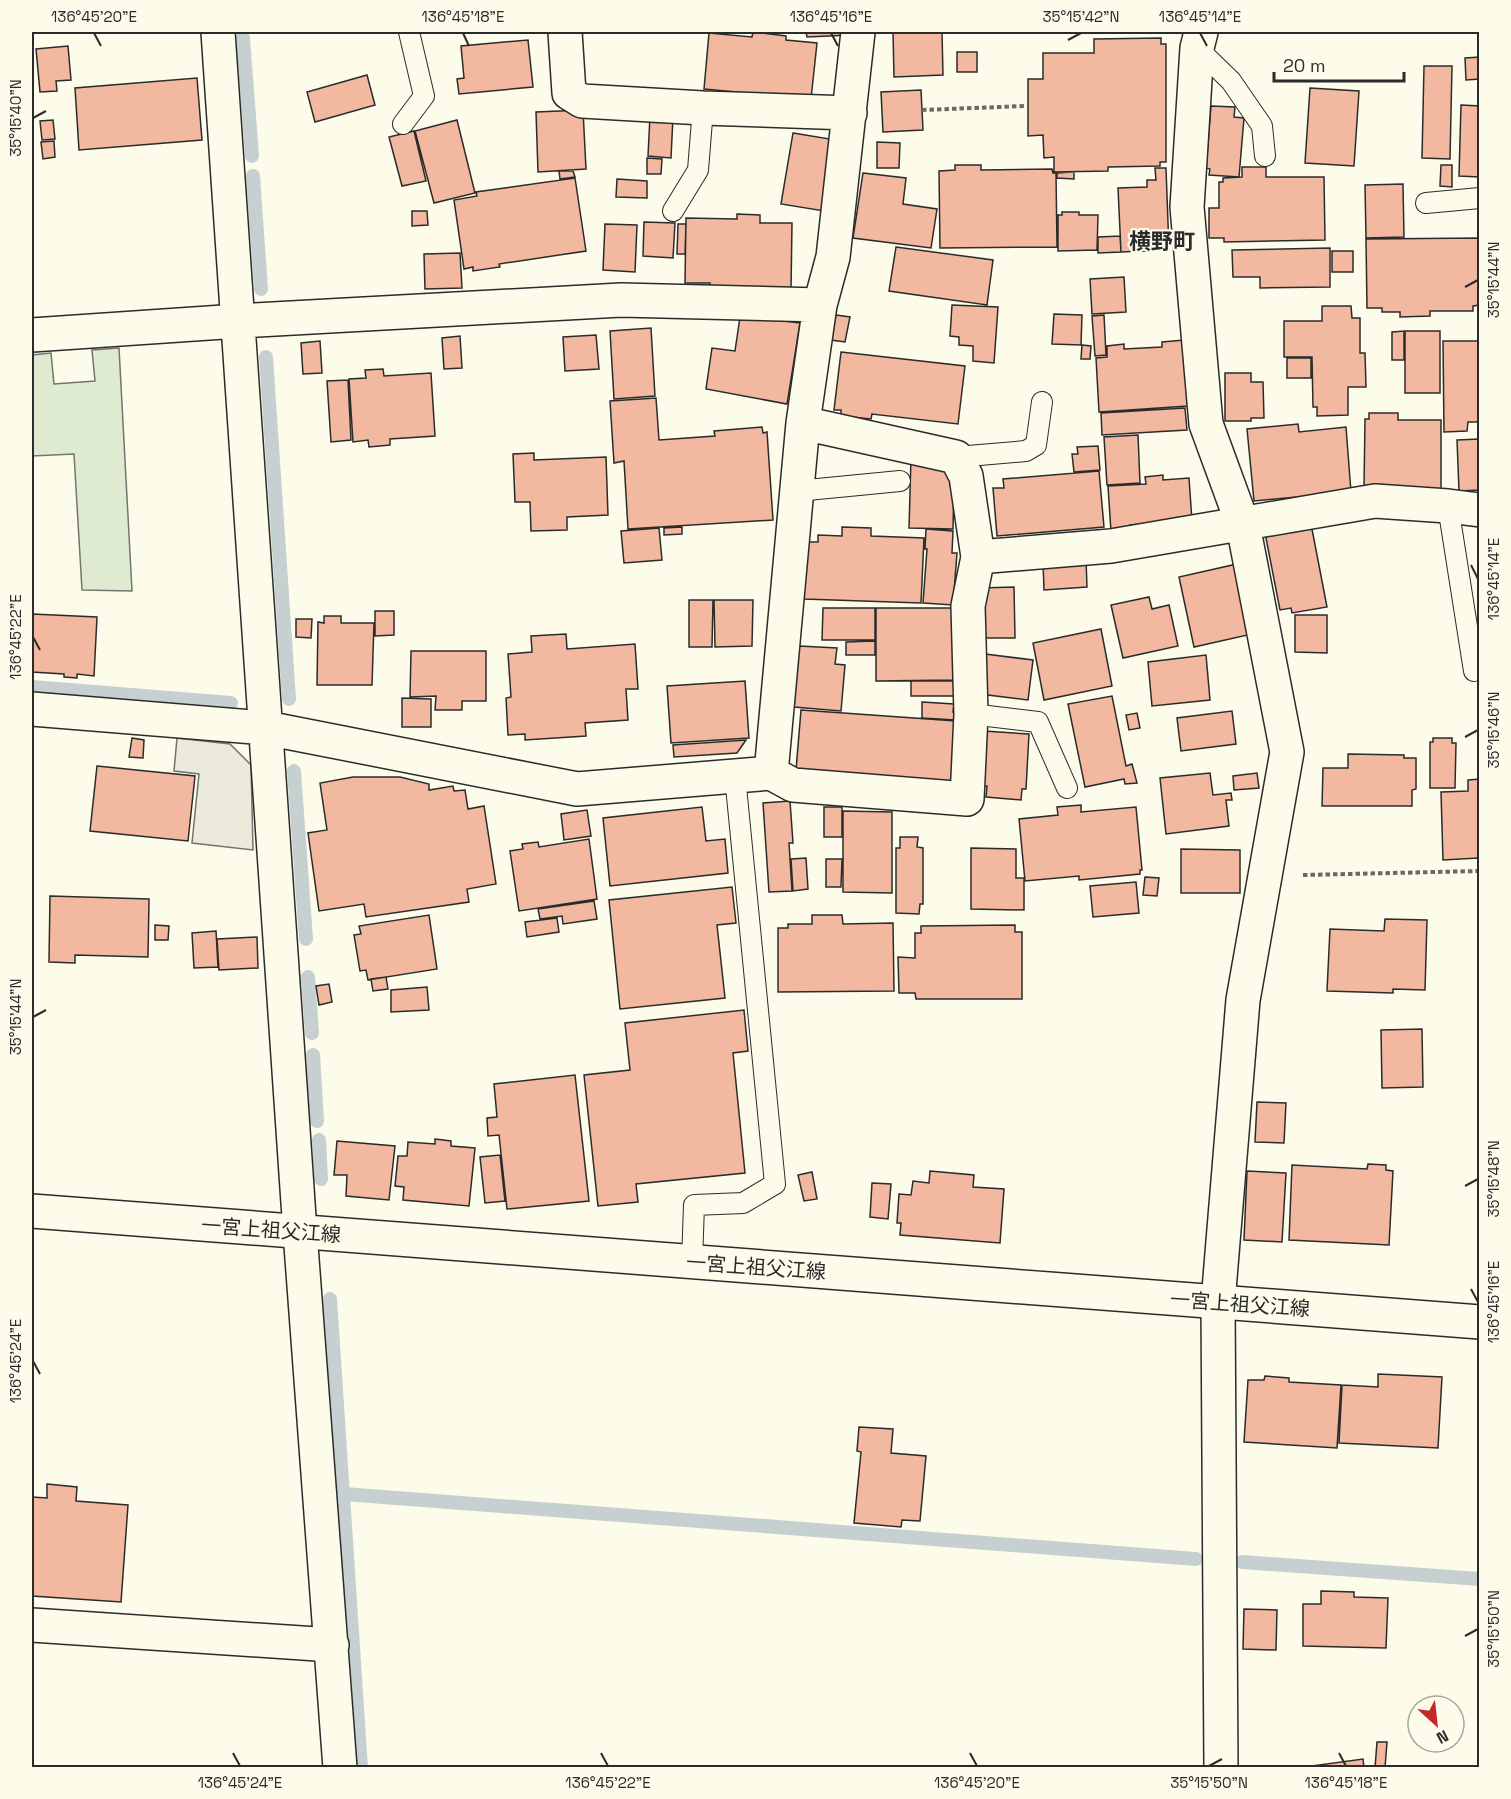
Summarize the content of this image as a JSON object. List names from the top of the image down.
{
  "streets": {
    "street": ["一宮上祖父江線"]
  },
  "districts": ["横野町"],
  "scale_bar": "20 m",
  "north": "bottom right",
  "coordinates": [
    "136°45'20\"E",
    "136°45'18\"E",
    "136°45'16\"E",
    "35°15'42\"N",
    "136°45'14\"E",
    "35°15'40\"N",
    "35°15'44\"N",
    "136°45'22\"E",
    "35°15'46\"N",
    "35°15'48\"N",
    "136°45'24\"E",
    "35°15'50\"N"
  ]
}
